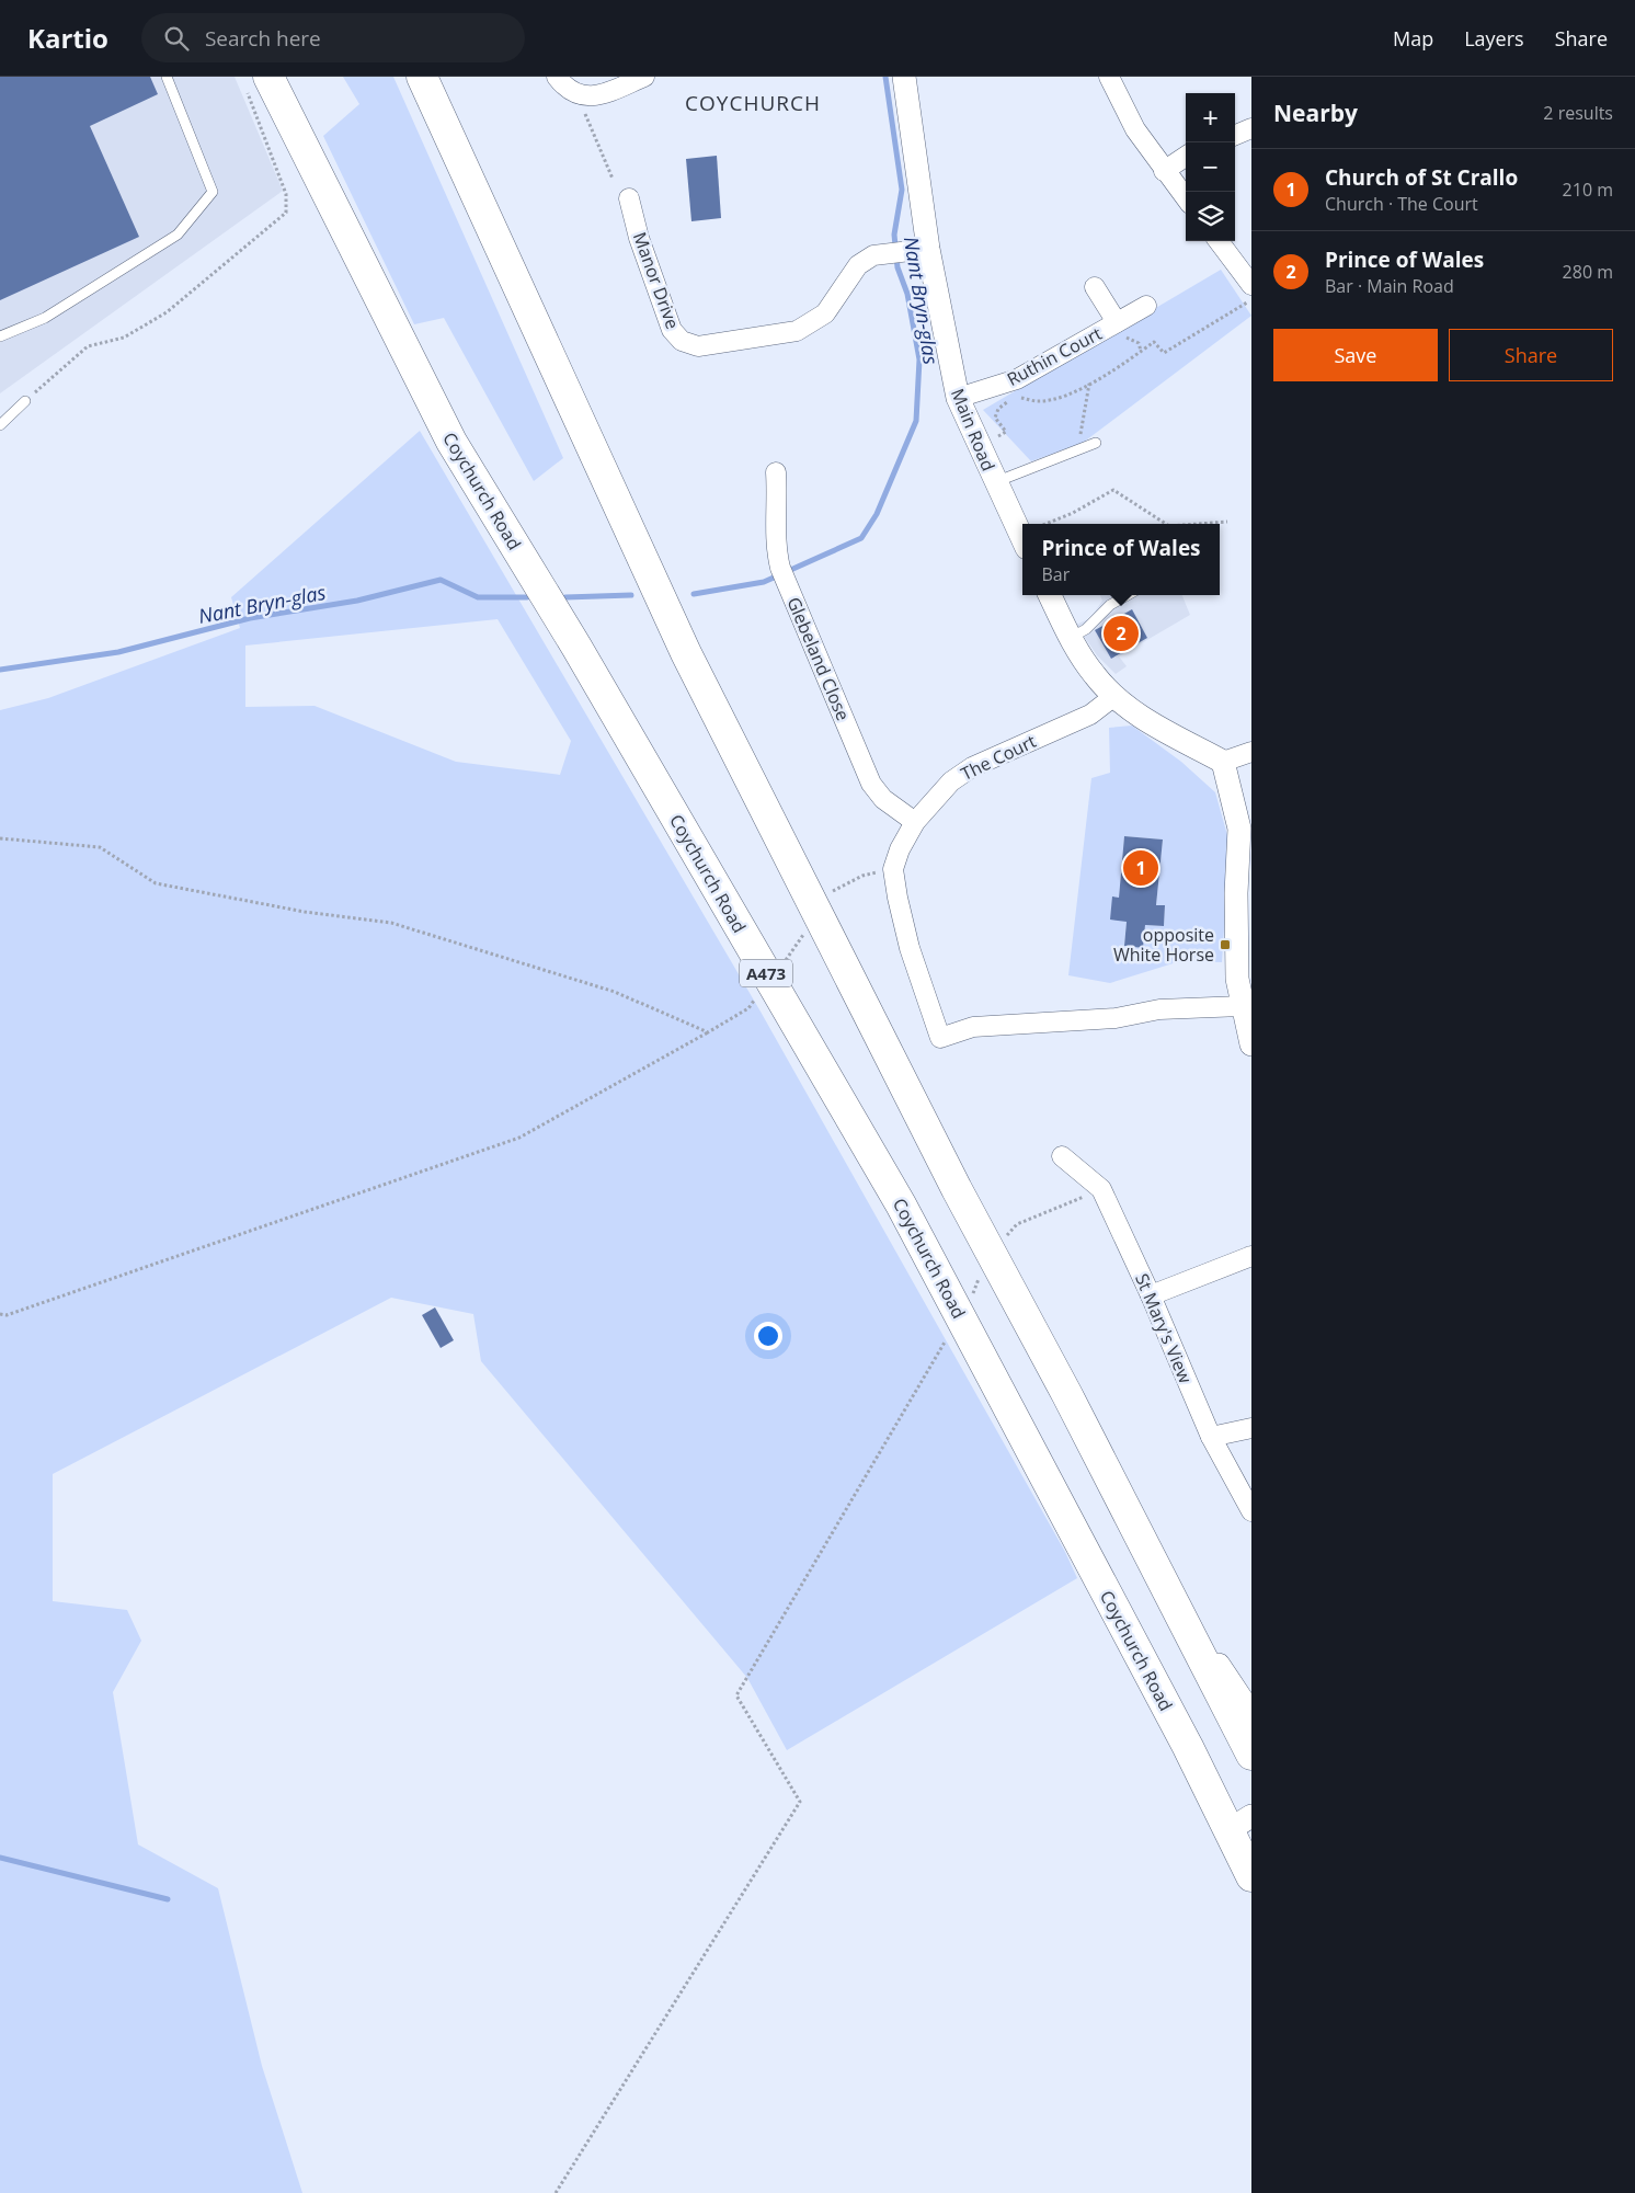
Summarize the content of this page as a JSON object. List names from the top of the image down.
{
  "streets": {
    "main road": ["Coychurch Road", "A473"],
    "street": [
      "Manor Drive",
      "Ruthin Court",
      "Main Road",
      "Glebeland Close",
      "The Court",
      "St Mary's View"
    ]
  },
  "crossings": [
    ["Manor Drive", "Main Road"],
    ["Ruthin Court", "Main Road"],
    ["Glebeland Close", "The Court"]
  ],
  "districts": ["COYCHURCH"],
  "water": ["Nant Bryn-glas"],
  "places": {
    "transit": ["opposite White Horse"]
  },
  "page": {
    "header": "Kartio",
    "search": "Search here",
    "nav": ["Map", "Layers", "Share"],
    "heading": ["Nearby", "2 results"],
    "map_buttons": ["+", "−"],
    "list": [
      {
        "mark": "1",
        "name": "Church of St Crallo",
        "note": "Church · The Court",
        "value": "210 m"
      },
      {
        "mark": "2",
        "name": "Prince of Wales",
        "note": "Bar · Main Road",
        "value": "280 m"
      }
    ],
    "buttons": ["Save", "Share"],
    "popup": ["Prince of Wales", "Bar"],
    "pins": ["2", "1"]
  }
}
